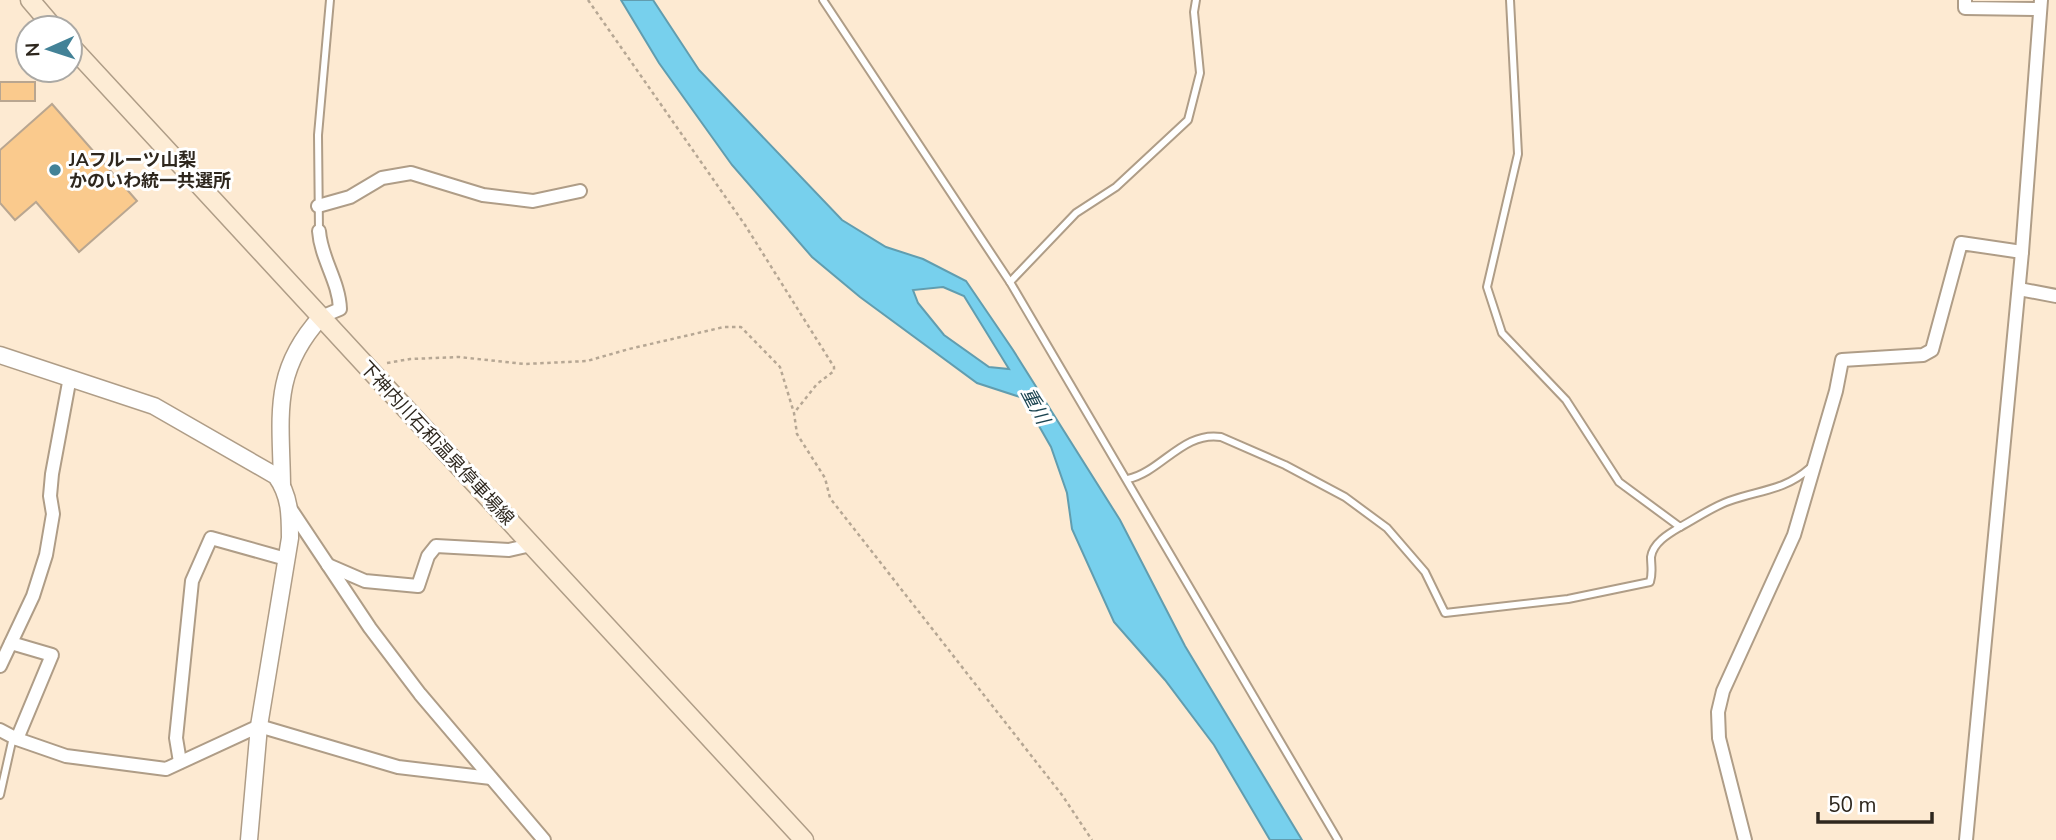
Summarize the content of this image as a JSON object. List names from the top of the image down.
{
  "streets": {
    "main road": ["下神内川石和温泉停車場線"]
  },
  "water": ["重川"],
  "places": ["JAフルーツ山梨 かのいわ統一共選所"],
  "scale_bar": "50 m",
  "north": "left"
}
